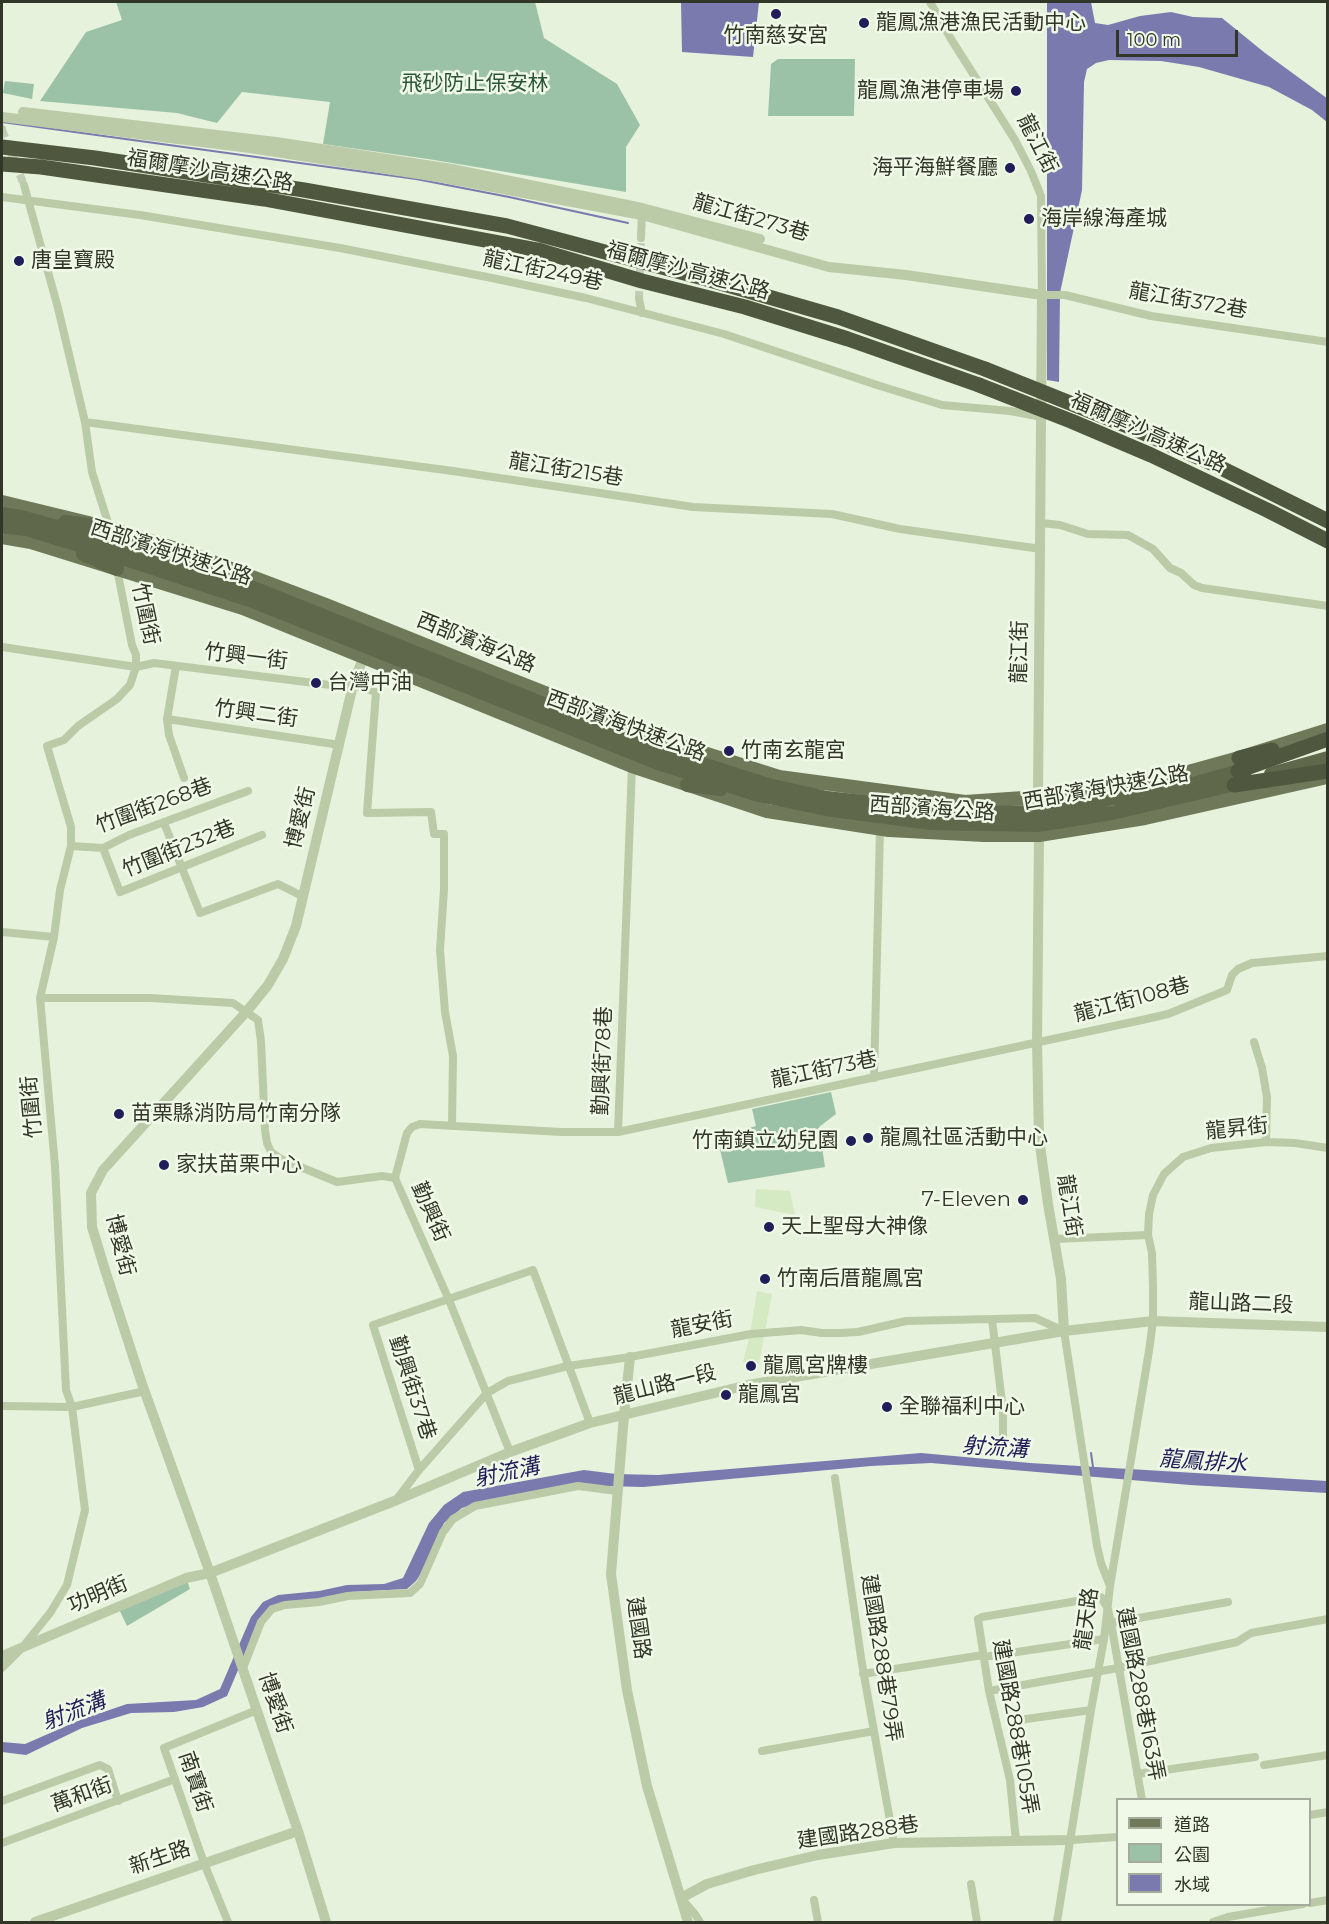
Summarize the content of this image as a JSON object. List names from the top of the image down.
{
  "streets": {
    "highway": ["福爾摩沙高速公路", "西部濱海快速公路"],
    "main road": ["西部濱海公路"],
    "street": [
      "龍江街",
      "龍江街273巷",
      "龍江街249巷",
      "龍江街372巷",
      "龍江街215巷",
      "竹圍街",
      "竹興一街",
      "竹興二街",
      "竹圍街268巷",
      "博愛街",
      "竹圍街232巷",
      "龍江街108巷",
      "勤興街78巷",
      "龍江街73巷",
      "龍昇街",
      "勤興街",
      "龍山路二段",
      "龍安街",
      "龍山路一段",
      "勤興街37巷",
      "功明街",
      "龍天路",
      "建國路",
      "建國路288巷79弄",
      "建國路288巷163弄",
      "建國路288巷105弄",
      "南寶街",
      "萬和街",
      "建國路288巷",
      "新生路"
    ]
  },
  "crossings": [
    ["龍江街", "龍江街273巷"],
    ["龍江街", "龍江街249巷"],
    ["龍江街", "龍江街372巷"],
    ["龍江街", "龍江街215巷"],
    ["龍江街", "西部濱海快速公路"],
    ["龍江街", "西部濱海公路"],
    ["龍江街", "龍江街108巷"],
    ["龍江街", "龍江街73巷"],
    ["龍江街", "龍安街"],
    ["龍江街", "龍山路一段"],
    ["龍江街273巷", "龍江街372巷"],
    ["西部濱海快速公路", "西部濱海公路"],
    ["西部濱海快速公路", "博愛街"],
    ["竹圍街", "西部濱海公路"],
    ["竹圍街", "竹興一街"],
    ["竹圍街", "竹圍街268巷"],
    ["竹圍街", "功明街"],
    ["西部濱海公路", "博愛街"],
    ["西部濱海公路", "勤興街78巷"],
    ["竹興一街", "博愛街"],
    ["竹興二街", "博愛街"],
    ["竹圍街268巷", "竹圍街232巷"],
    ["博愛街", "勤興街"],
    ["博愛街", "龍山路一段"],
    ["博愛街", "功明街"],
    ["博愛街", "南寶街"],
    ["博愛街", "新生路"],
    ["龍江街108巷", "龍江街73巷"],
    ["勤興街78巷", "龍江街73巷"],
    ["勤興街78巷", "勤興街"],
    ["龍昇街", "龍山路二段"],
    ["龍昇街", "龍山路一段"],
    ["龍昇街", "龍天路"],
    ["勤興街", "龍安街"],
    ["勤興街", "龍山路一段"],
    ["勤興街", "勤興街37巷"],
    ["龍山路二段", "龍山路一段"],
    ["龍山路二段", "龍天路"],
    ["龍安街", "龍山路一段"],
    ["龍安街", "勤興街37巷"],
    ["龍安街", "建國路"],
    ["龍山路一段", "功明街"],
    ["龍山路一段", "龍天路"],
    ["龍山路一段", "建國路"],
    ["龍天路", "建國路288巷163弄"],
    ["龍天路", "建國路288巷"],
    ["建國路", "建國路288巷"],
    ["建國路288巷79弄", "建國路288巷"],
    ["建國路288巷163弄", "建國路288巷105弄"],
    ["建國路288巷105弄", "建國路288巷"],
    ["南寶街", "萬和街"],
    ["南寶街", "新生路"]
  ],
  "water": ["射流溝", "龍鳳排水"],
  "parks": ["飛砂防止保安林"],
  "places": [
    "竹南慈安宮",
    "龍鳳漁港漁民活動中心",
    "龍鳳漁港停車場",
    "海平海鮮餐廳",
    "海岸線海產城",
    "唐皇寶殿",
    "台灣中油",
    "竹南玄龍宮",
    "苗栗縣消防局竹南分隊",
    "龍鳳社區活動中心",
    "竹南鎮立幼兒園",
    "家扶苗栗中心",
    "7-Eleven",
    "天上聖母大神像",
    "竹南后厝龍鳳宮",
    "龍鳳宮牌樓",
    "龍鳳宮",
    "全聯福利中心"
  ],
  "legend": ["道路", "公園", "水域"],
  "scale_bar": "100 m"
}
